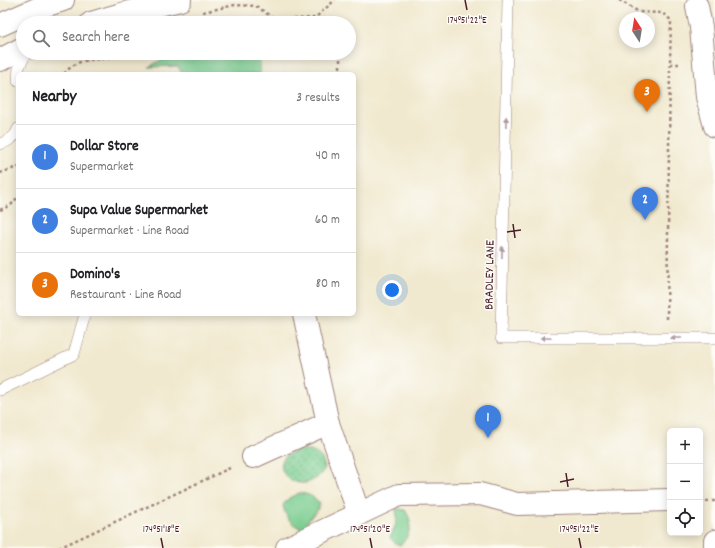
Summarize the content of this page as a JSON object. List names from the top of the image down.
{
  "streets": {
    "lane": ["BRADLEY LANE"]
  },
  "north": "top",
  "page": {
    "search": "Search here",
    "heading": ["Nearby", "3 results"],
    "pins": ["3", "2", "1"],
    "list": [
      {
        "mark": "1",
        "name": "Dollar Store",
        "note": "Supermarket",
        "value": "40 m"
      },
      {
        "mark": "2",
        "name": "Supa Value Supermarket",
        "note": "Supermarket · Line Road",
        "value": "60 m"
      },
      {
        "mark": "3",
        "name": "Domino's",
        "note": "Restaurant · Line Road",
        "value": "80 m"
      }
    ],
    "map_buttons": ["+", "−"]
  },
  "coordinates": ["174°51'22\"E", "174°51'18\"E", "174°51'20\"E"]
}
